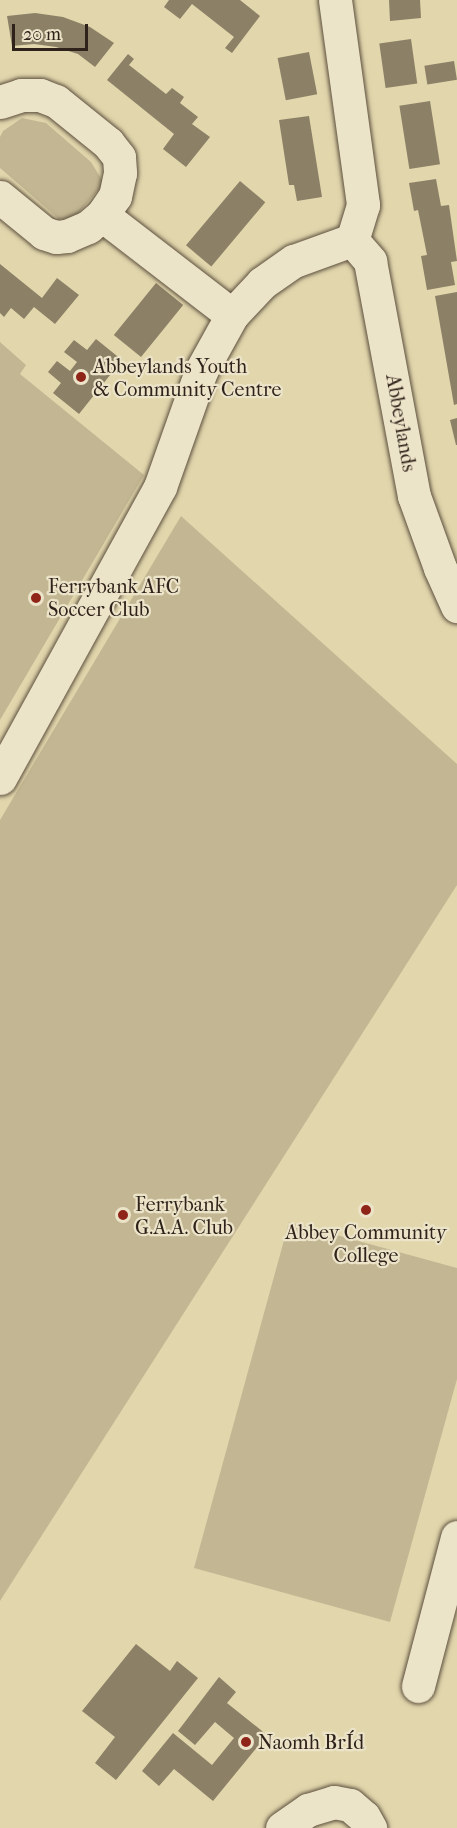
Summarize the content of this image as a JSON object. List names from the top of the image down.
{
  "streets": {
    "street": ["Abbeylands"]
  },
  "places": [
    "Abbeylands Youth & Community Centre",
    "Ferrybank AFC Soccer Club",
    "Abbey Community College",
    "Ferrybank G.A.A. Club",
    "Naomh BrÍd"
  ],
  "scale_bar": "20 m"
}
